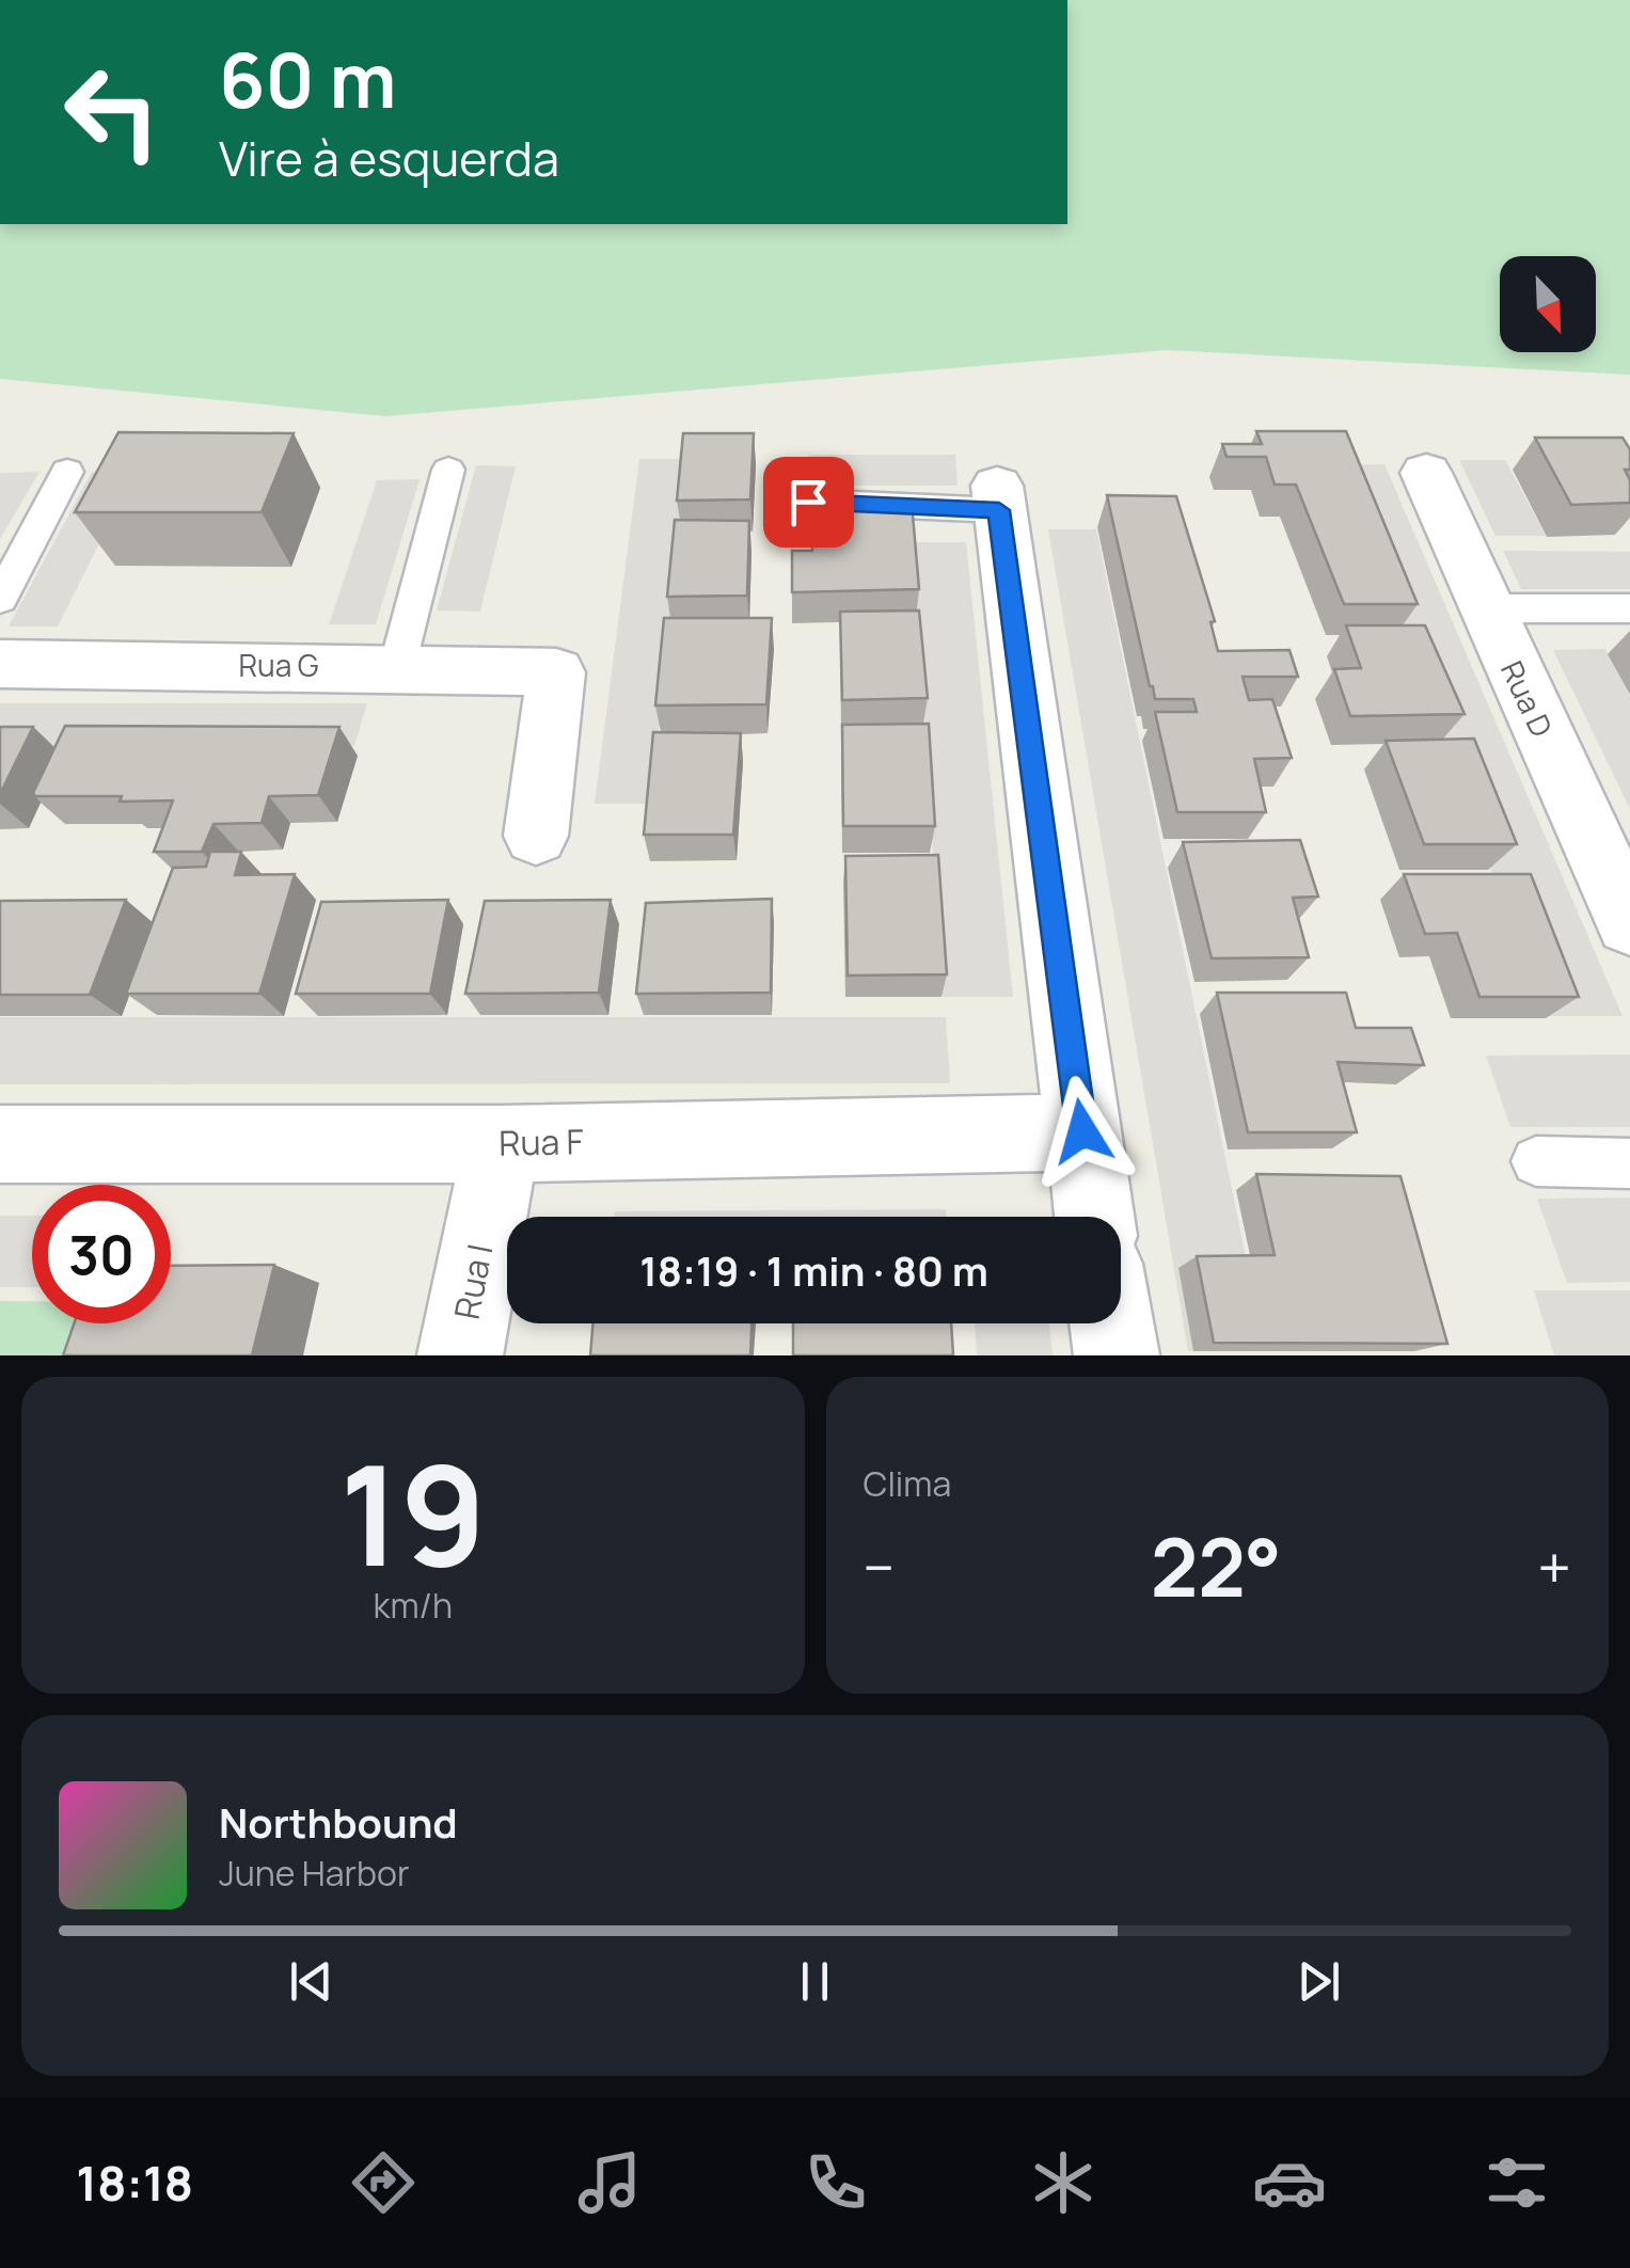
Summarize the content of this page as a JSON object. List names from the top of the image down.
{
  "streets": {
    "street": [
      "Rua G",
      "Rua D",
      "Rua F",
      "Rua I"
    ]
  },
  "crossings": [
    ["Rua F", "Rua I"]
  ],
  "north": "bottom right",
  "page": {
    "turn": ["60 m", "Vire à esquerda"],
    "limit": "30",
    "trip": "18:19 · 1 min · 80 m",
    "tile": [
      ["19", "km/h"],
      "Clima"
    ],
    "heat": ["−", "22°", "+"],
    "song": ["Northbound", "June Harbor"],
    "tabs": "18:18"
  }
}
